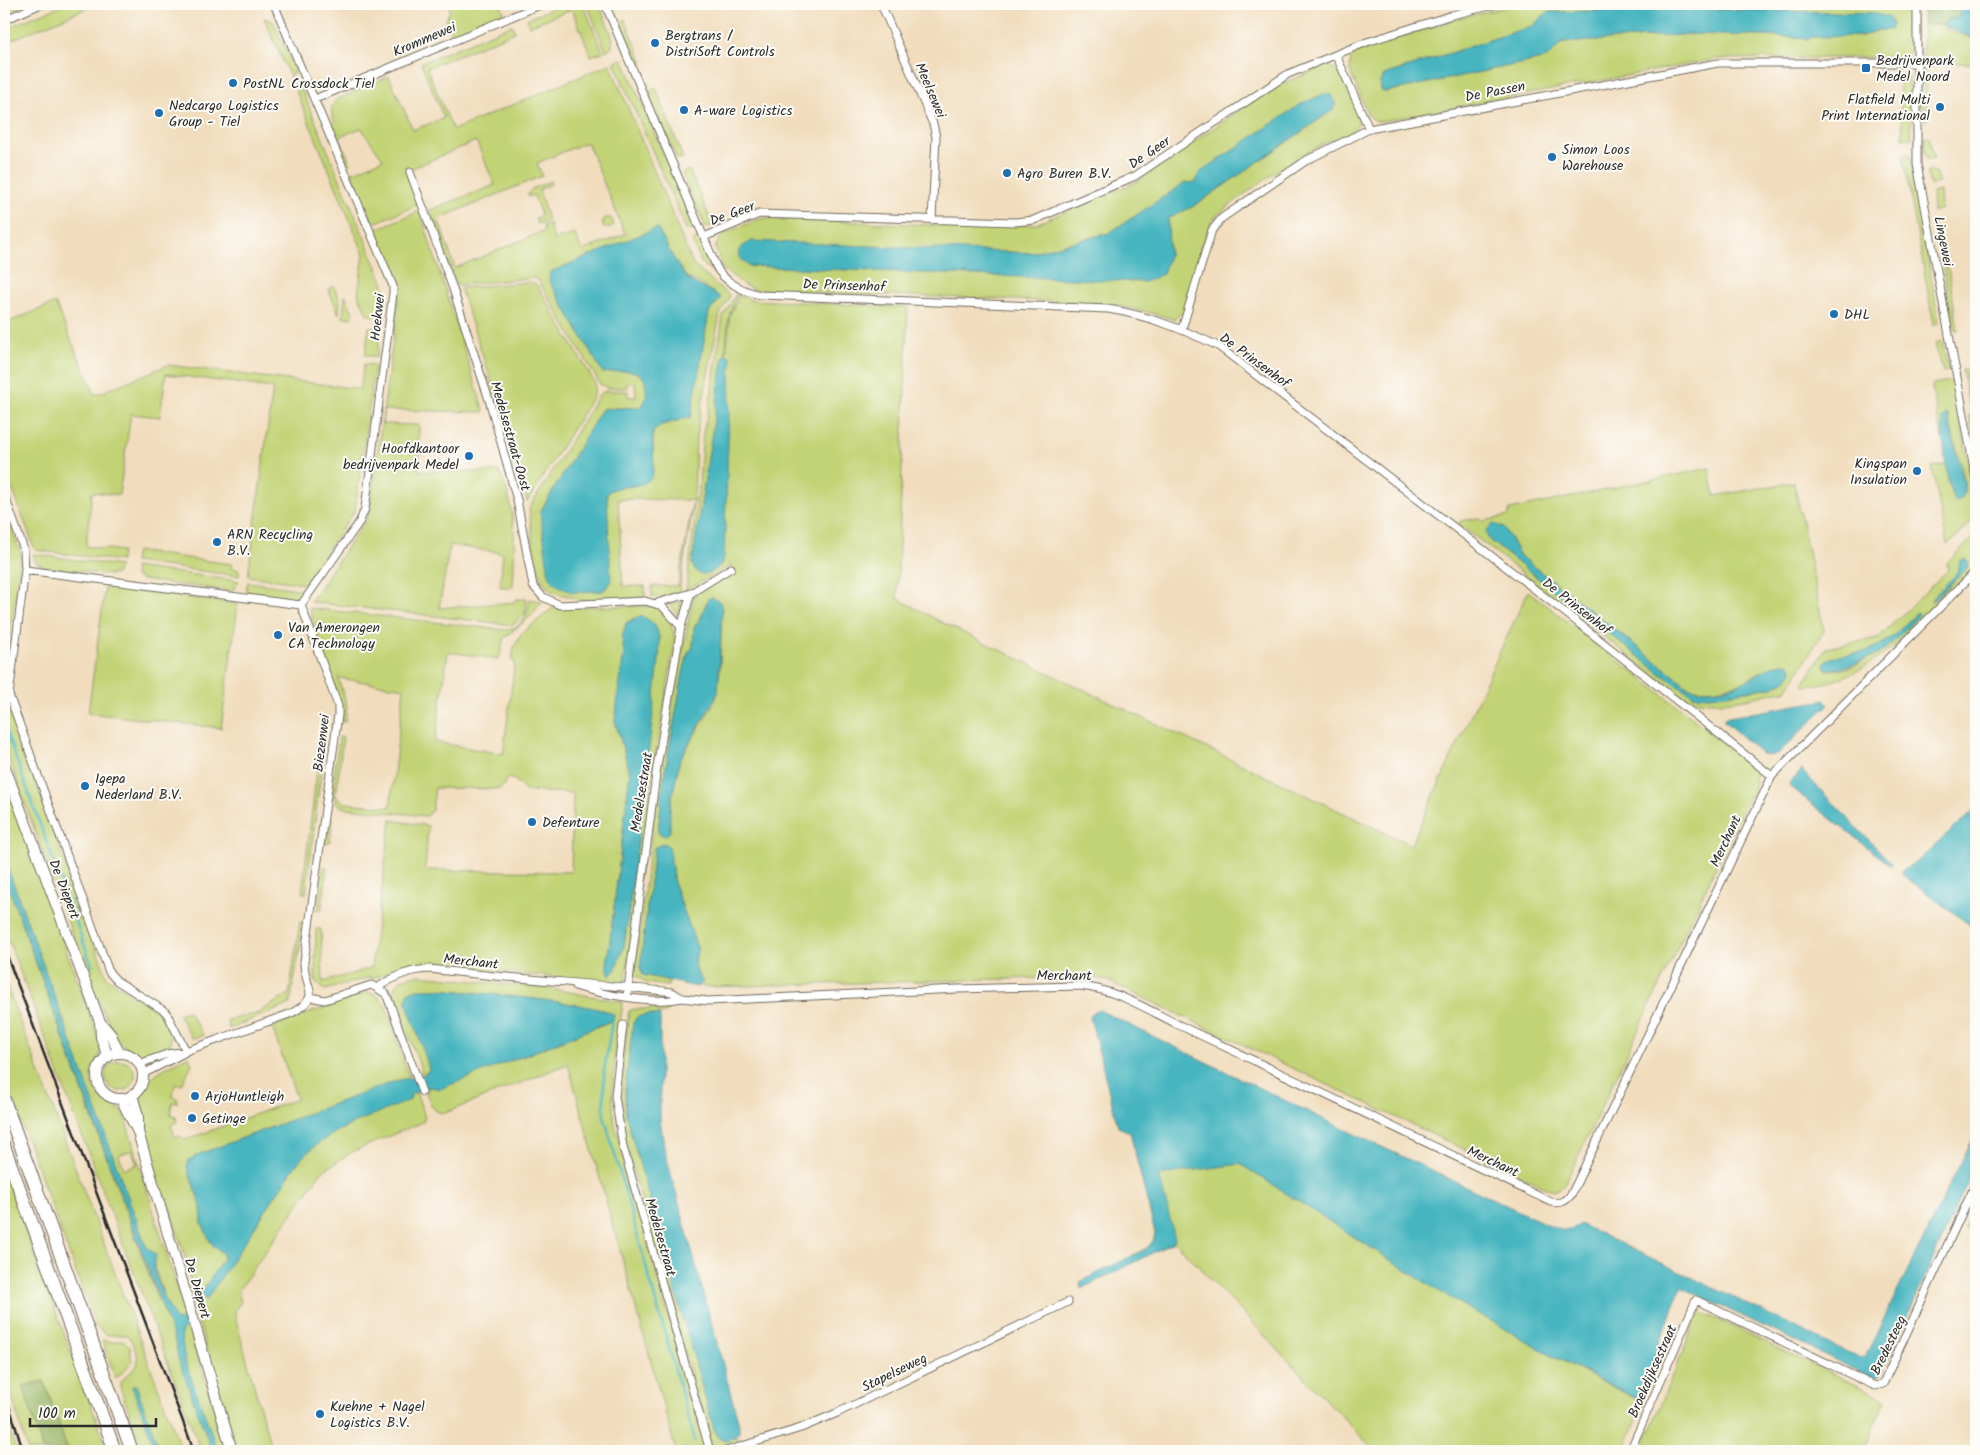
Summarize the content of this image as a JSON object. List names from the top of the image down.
{
  "streets": {
    "main road": ["De Diepert"],
    "street": [
      "Krommewei",
      "Meelsewei",
      "De Passen",
      "De Geer",
      "Lingewei",
      "De Prinsenhof",
      "Hoekwei",
      "Medelsestraat-Oost",
      "Biezenwei",
      "Medelsestraat",
      "Merchant",
      "Bredesteeg",
      "Broekdijksestraat",
      "Stapelseweg"
    ]
  },
  "crossings": [
    ["Krommewei", "Hoekwei"],
    ["Meelsewei", "De Geer"],
    ["De Passen", "Lingewei"],
    ["De Passen", "De Prinsenhof"],
    ["De Geer", "De Prinsenhof"],
    ["De Prinsenhof", "Merchant"],
    ["Hoekwei", "Biezenwei"],
    ["Medelsestraat-Oost", "Medelsestraat"],
    ["Biezenwei", "Merchant"],
    ["Medelsestraat", "Merchant"],
    ["Bredesteeg", "Broekdijksestraat"]
  ],
  "places": {
    "other": [
      "Bergtrans / DistriSoft Controls",
      "PostNL Crossdock Tiel",
      "Flatfield Multi Print International",
      "A-ware Logistics",
      "Nedcargo Logistics Group - Tiel",
      "Simon Loos Warehouse",
      "Agro Buren B.V.",
      "DHL",
      "Hoofdkantoor bedrijvenpark Medel",
      "Kingspan Insulation",
      "ARN Recycling B.V.",
      "Van Amerongen CA Technology",
      "Igepa Nederland B.V.",
      "Defenture",
      "ArjoHuntleigh",
      "Getinge",
      "Kuehne + Nagel Logistics B.V."
    ],
    "transit": ["Bedrijvenpark Medel Noord"]
  },
  "scale_bar": "100 m"
}
